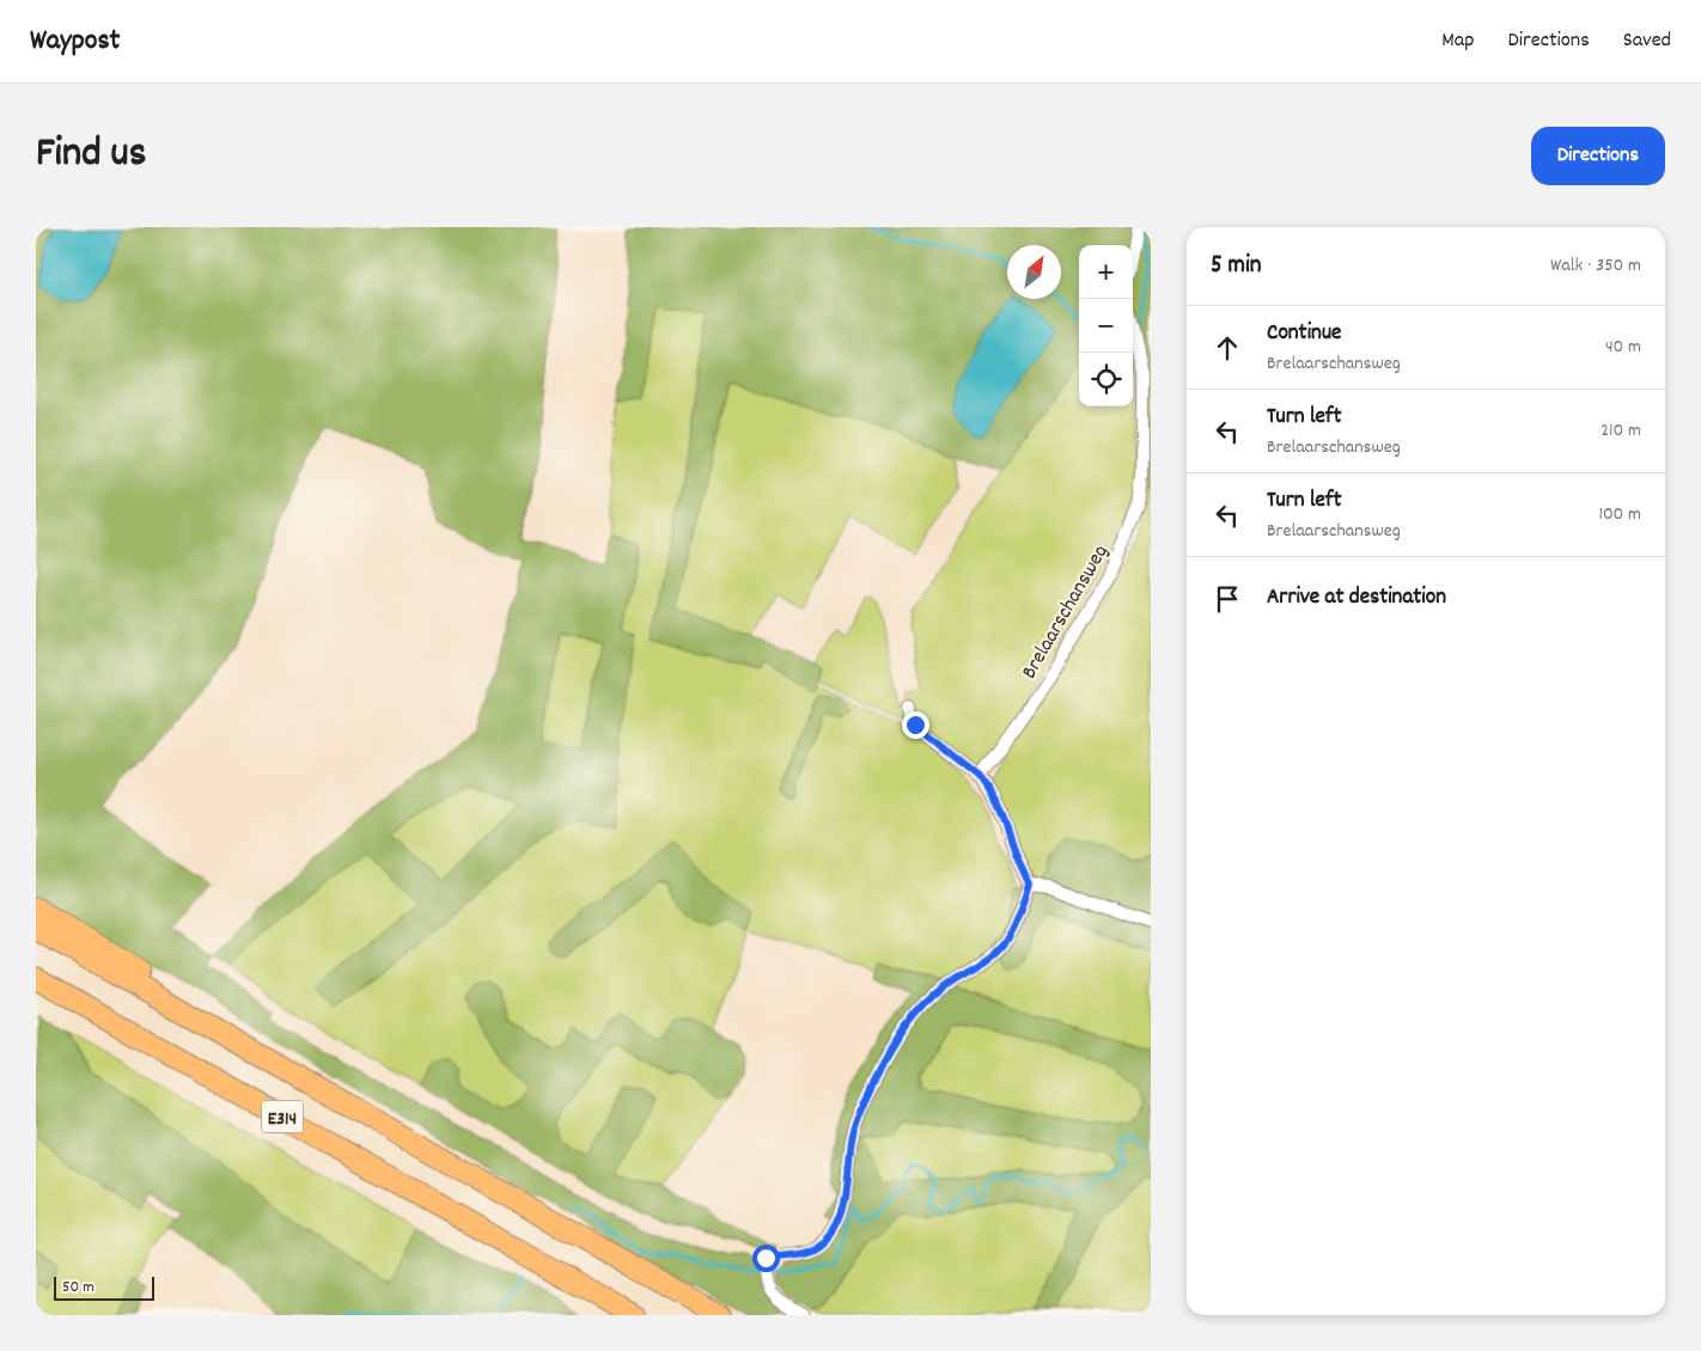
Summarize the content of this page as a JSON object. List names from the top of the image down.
{
  "streets": {
    "highway": ["E314"],
    "street": ["Brelaarschansweg"]
  },
  "scale_bar": "50 m",
  "north": "top right",
  "page": {
    "header": "Waypost",
    "nav": ["Map", "Directions", "Saved"],
    "title": "Find us",
    "buttons": "Directions",
    "heading": ["5 min", "Walk · 350 m"],
    "map_buttons": ["+", "−"],
    "list": [
      ["Continue", "Brelaarschansweg", "40 m"],
      ["Turn left", "Brelaarschansweg", "210 m"],
      ["Turn left", "Brelaarschansweg", "100 m"],
      "Arrive at destination"
    ],
    "scale": "50 m"
  }
}
